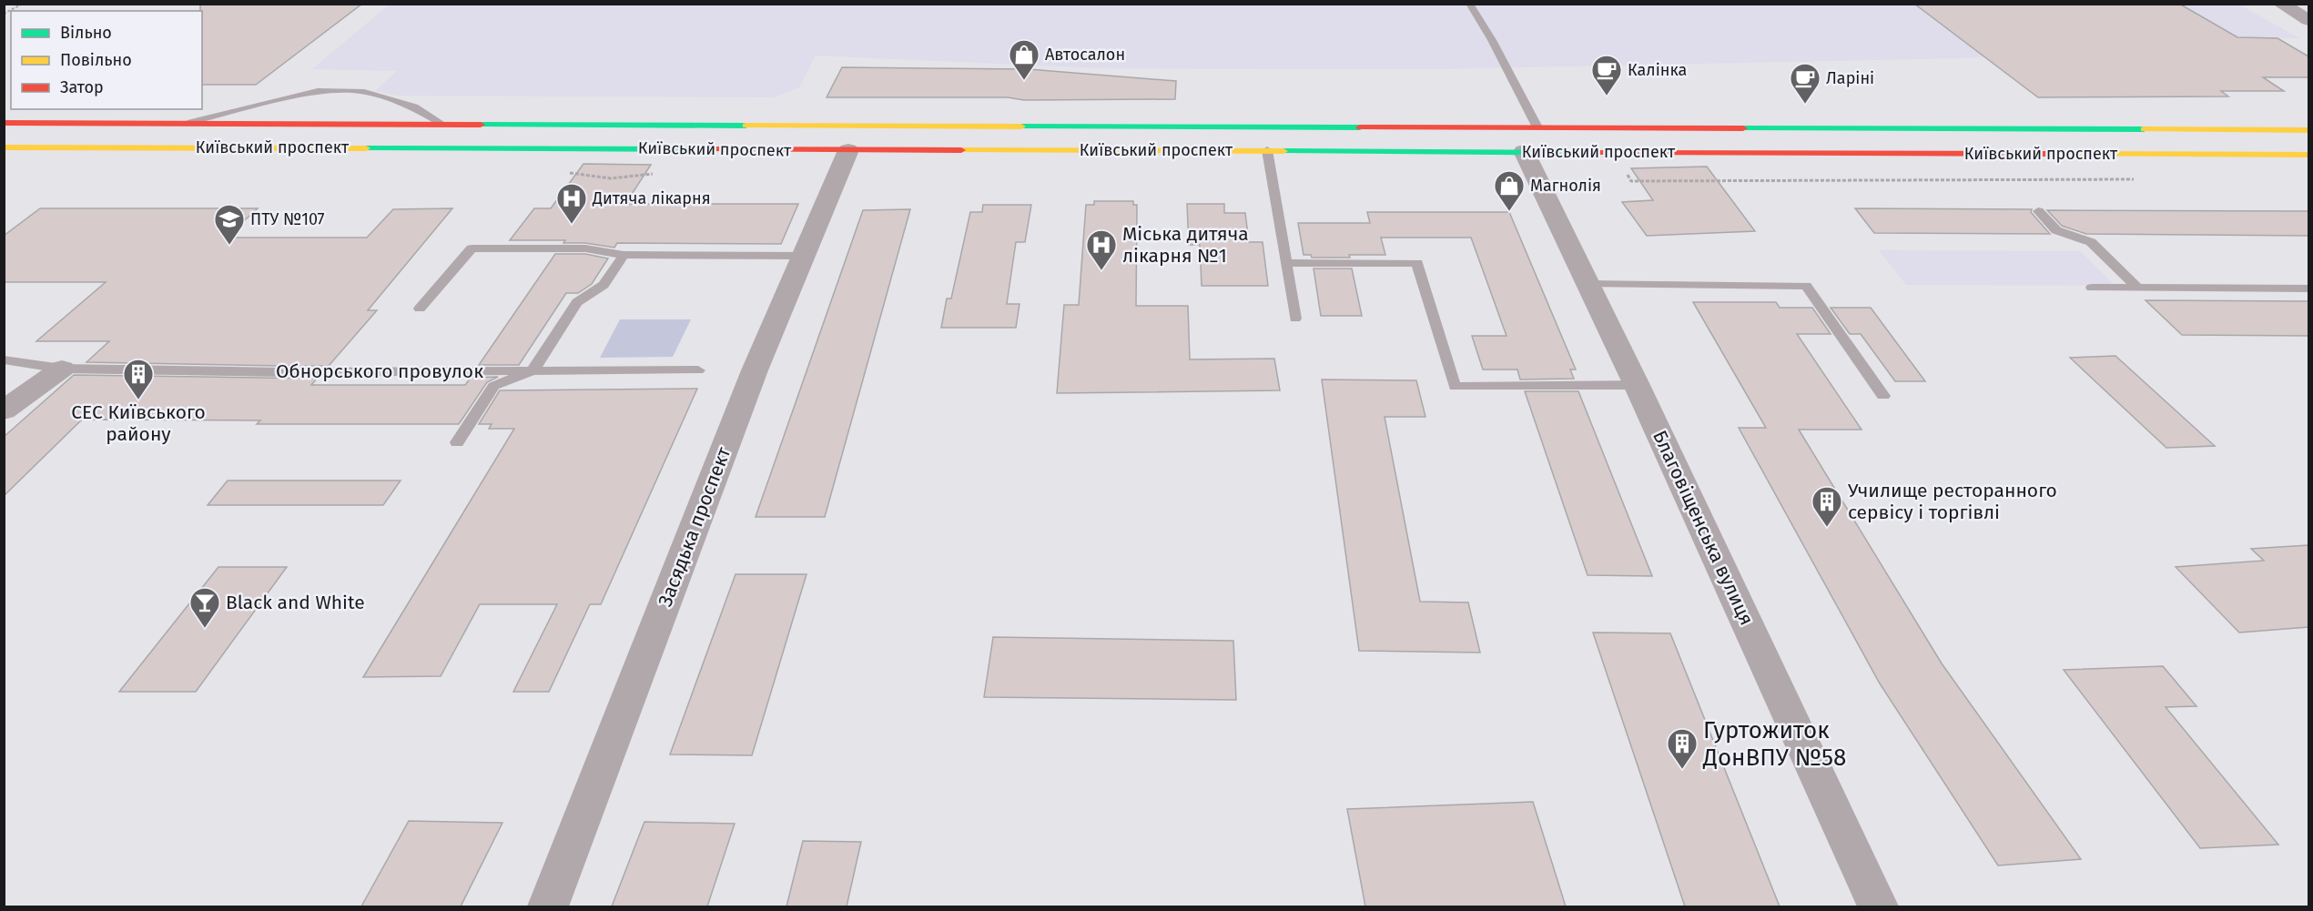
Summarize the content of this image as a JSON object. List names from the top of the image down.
{
  "streets": {
    "main road": ["Київський проспект"],
    "street": ["Засядька проспект", "Благовіщенська вулиця"],
    "lane": ["Обнорського провулок"]
  },
  "crossings": [
    ["Київський проспект", "Засядька проспект"],
    ["Київський проспект", "Благовіщенська вулиця"]
  ],
  "places": {
    "shop": ["Автосалон", "Магнолія"],
    "cafe": ["Калінка", "Ларіні"],
    "hospital": ["Дитяча лікарня", "Міська дитяча лікарня №1"],
    "school or university": ["ПТУ №107"],
    "building": ["СЕС Київського району", "Училище ресторанного сервісу і торгівлі", "Гуртожиток ДонВПУ №58"],
    "bar": ["Black and White"]
  },
  "legend": ["Вільно", "Повільно", "Затор"]
}
